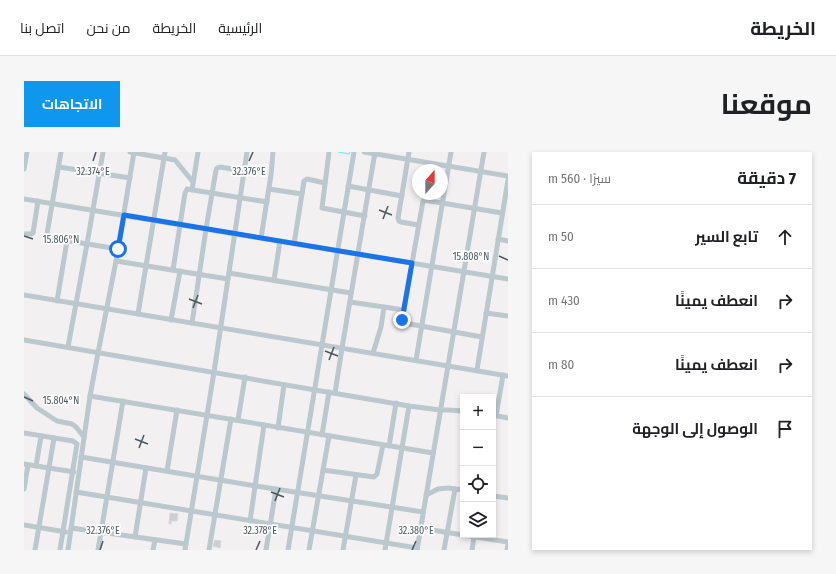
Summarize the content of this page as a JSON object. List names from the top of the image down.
{
  "north": "top",
  "page": {
    "header": "الخريطة",
    "nav": [
      "الرئيسية",
      "الخريطة",
      "من نحن",
      "اتصل بنا"
    ],
    "title": "موقعنا",
    "buttons": "الاتجاهات",
    "heading": ["7 دقيقة", "سيرًا · 560 m"],
    "list": [
      ["تابع السير", "50 m"],
      ["انعطف يمينًا", "430 m"],
      ["انعطف يمينًا", "80 m"],
      "الوصول إلى الوجهة"
    ],
    "map_buttons": ["+", "−"]
  },
  "coordinates": [
    "32.374°E",
    "32.376°E",
    "15.806°N",
    "15.808°N",
    "15.804°N",
    "32.378°E",
    "32.380°E"
  ]
}
